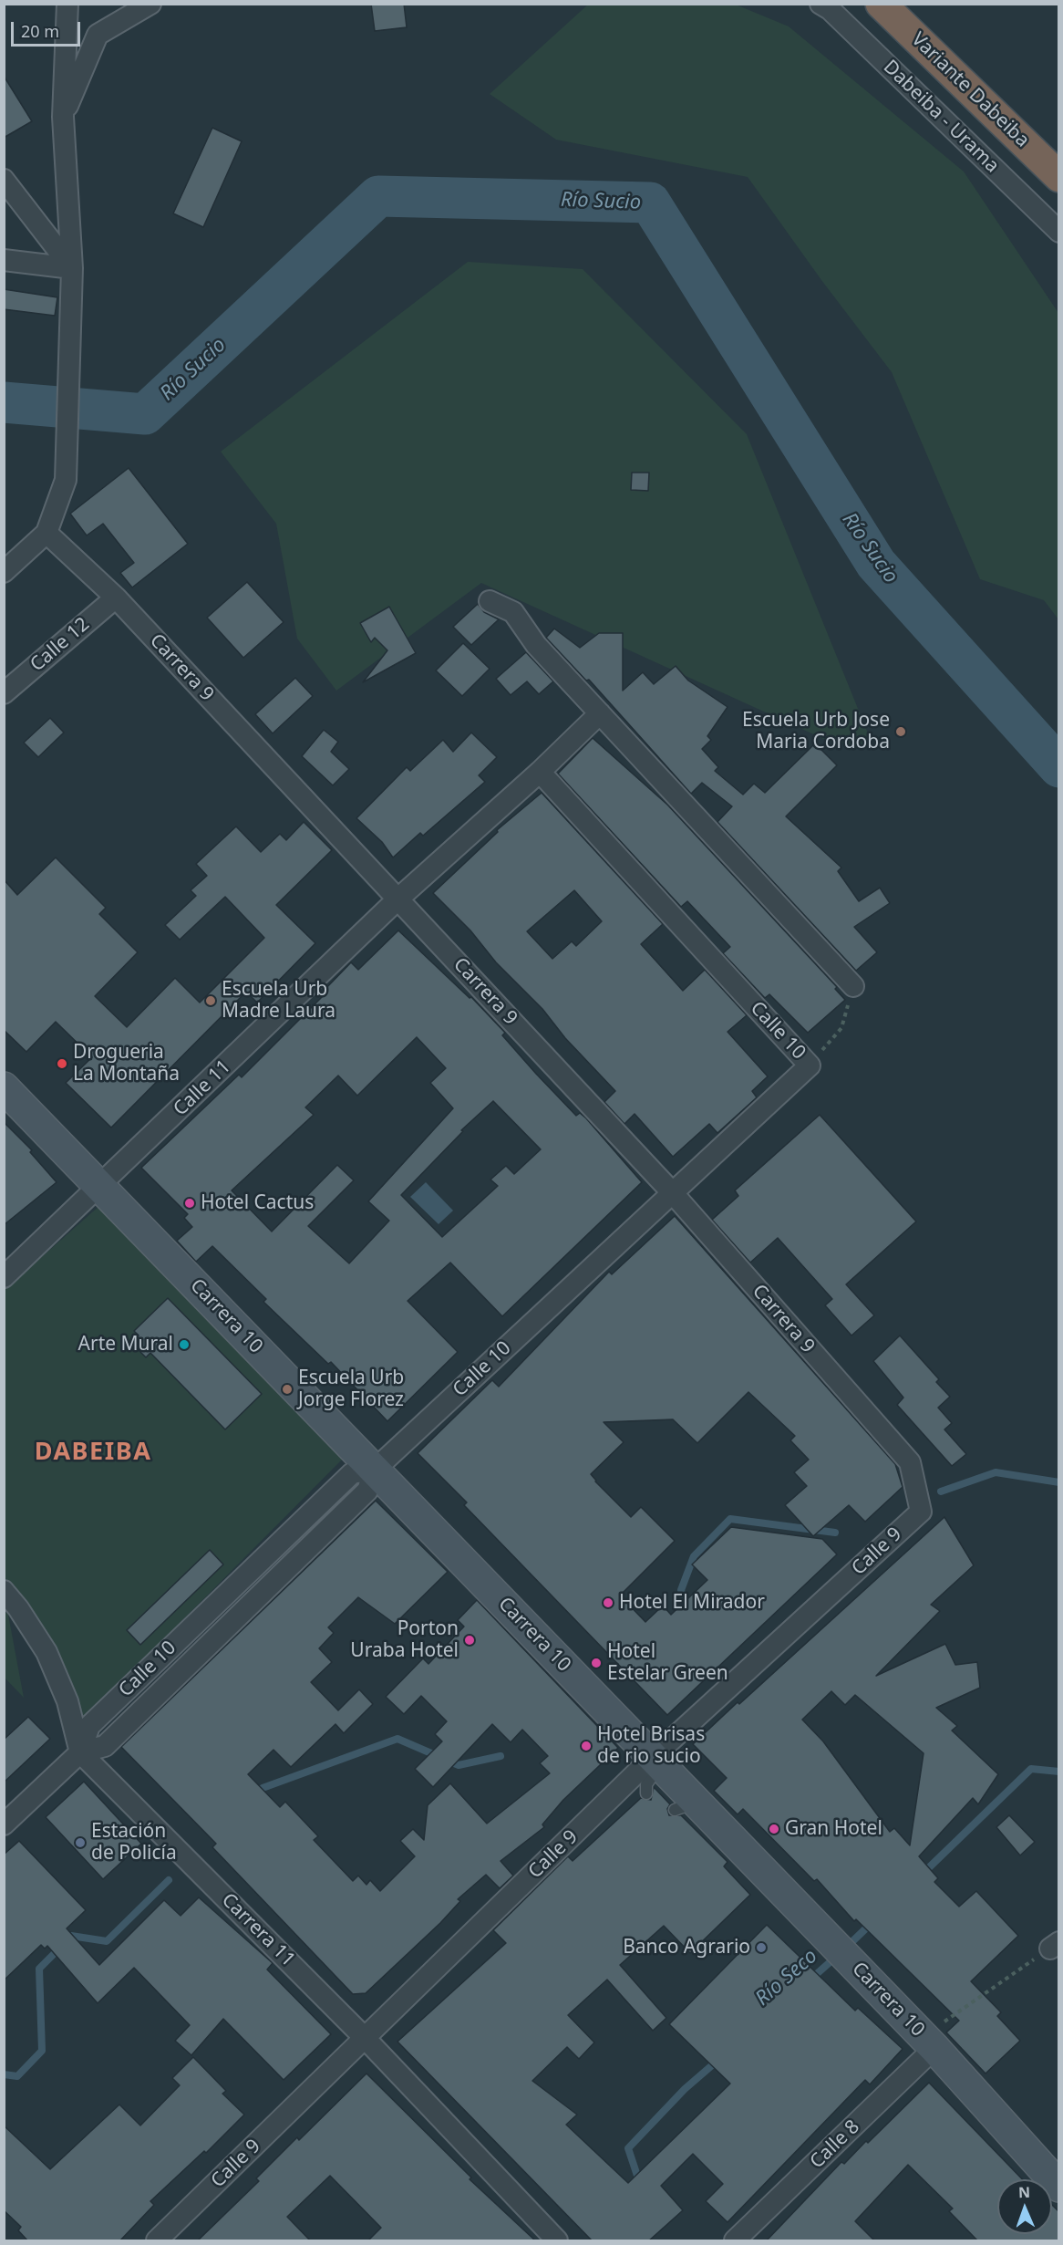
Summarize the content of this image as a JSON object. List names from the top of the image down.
{
  "streets": {
    "highway": ["Variante Dabeiba"],
    "main road": ["Carrera 10"],
    "street": [
      "Dabeiba - Urama",
      "Calle 12",
      "Carrera 9",
      "Calle 10",
      "Calle 11",
      "Calle 9",
      "Carrera 11",
      "Calle 8"
    ]
  },
  "crossings": [
    ["Calle 12", "Carrera 9"],
    ["Carrera 9", "Calle 10"],
    ["Carrera 9", "Calle 11"],
    ["Carrera 9", "Calle 9"],
    ["Calle 10", "Carrera 10"],
    ["Calle 10", "Carrera 11"],
    ["Calle 11", "Carrera 10"],
    ["Carrera 10", "Calle 9"],
    ["Carrera 10", "Calle 8"],
    ["Calle 9", "Carrera 11"]
  ],
  "districts": ["DABEIBA"],
  "water": ["Río Sucio", "Río Seco"],
  "places": [
    "Escuela Urb Jose Maria Cordoba",
    "Escuela Urb Madre Laura",
    "Drogueria La Montaña",
    "Hotel Cactus",
    "Arte Mural",
    "Escuela Urb Jorge Florez",
    "Hotel El Mirador",
    "Porton Uraba Hotel",
    "Hotel Estelar Green",
    "Hotel Brisas de rio sucio",
    "Gran Hotel",
    "Estación de Policía",
    "Banco Agrario"
  ],
  "scale_bar": "20 m",
  "north": "top"
}
